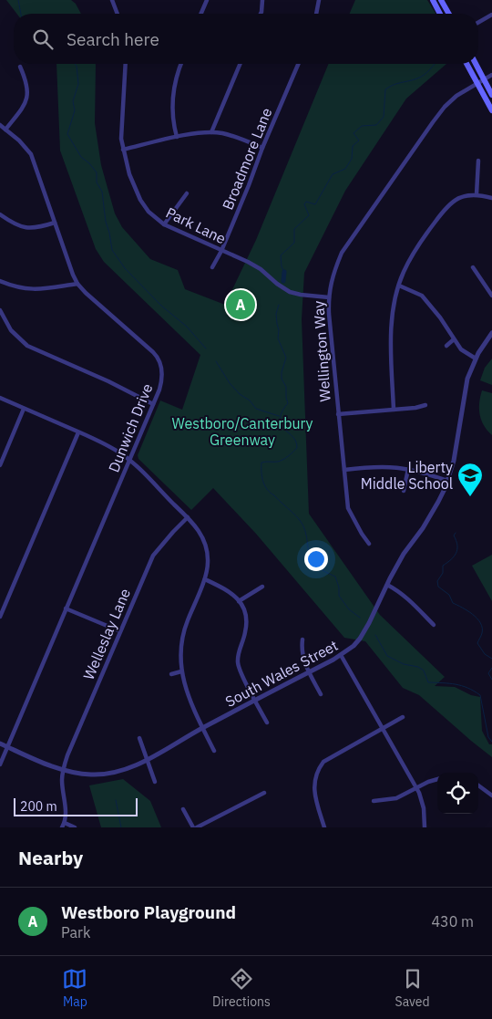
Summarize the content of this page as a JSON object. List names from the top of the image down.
{
  "streets": {
    "street": [
      "Broadmore Lane",
      "Park Lane",
      "Wellington Way",
      "Dunwich Drive",
      "Welleslay Lane",
      "South Wales Street"
    ]
  },
  "crossings": [
    ["Broadmore Lane", "Park Lane"],
    ["Park Lane", "Wellington Way"],
    ["Dunwich Drive", "South Wales Street"],
    ["Welleslay Lane", "South Wales Street"]
  ],
  "parks": ["Westboro/Canterbury Greenway"],
  "places": {
    "school or university": ["Liberty Middle School"]
  },
  "scale_bar": "200 m",
  "page": {
    "search": "Search here",
    "pins": "A",
    "scale": "200 m",
    "heading": "Nearby",
    "list": [
      {
        "mark": "A",
        "name": "Westboro Playground",
        "note": "Park",
        "value": "430 m"
      }
    ],
    "nav": ["Map", "Directions", "Saved"]
  }
}
